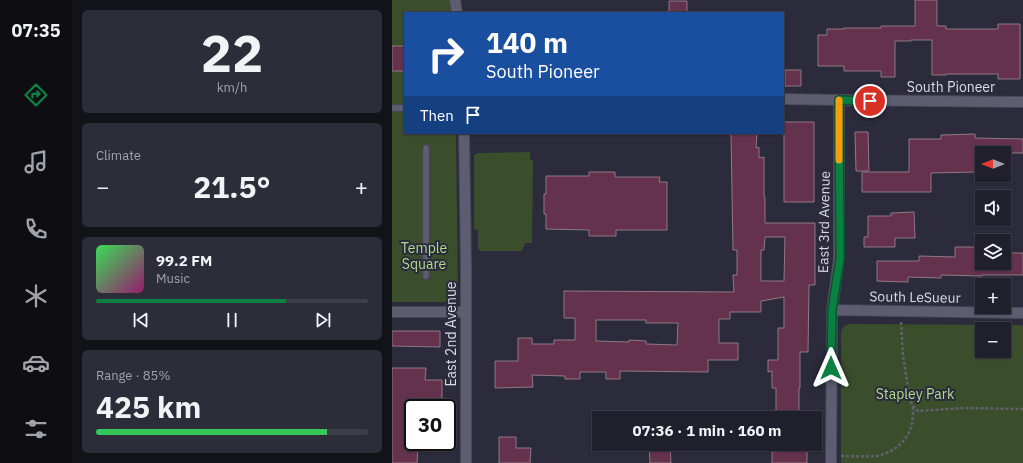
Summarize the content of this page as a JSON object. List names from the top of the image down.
{
  "streets": {
    "street": [
      "South Pioneer",
      "East 3rd Avenue",
      "South LeSueur",
      "East 2nd Avenue"
    ]
  },
  "crossings": [
    ["South Pioneer", "East 3rd Avenue"],
    ["East 3rd Avenue", "South LeSueur"]
  ],
  "parks": ["Temple Square", "Stapley Park"],
  "north": "left",
  "page": {
    "tabs": "07:35",
    "tile": [
      ["22", "km/h"],
      "Climate",
      ["Range · 85%", "425 km"]
    ],
    "turn": ["140 m", "South Pioneer"],
    "then": "Then",
    "map_buttons": ["+", "−"],
    "heat": ["−", "21.5°", "+"],
    "song": ["99.2 FM", "Music"],
    "limit": "30",
    "trip": "07:36 · 1 min · 160 m"
  }
}
